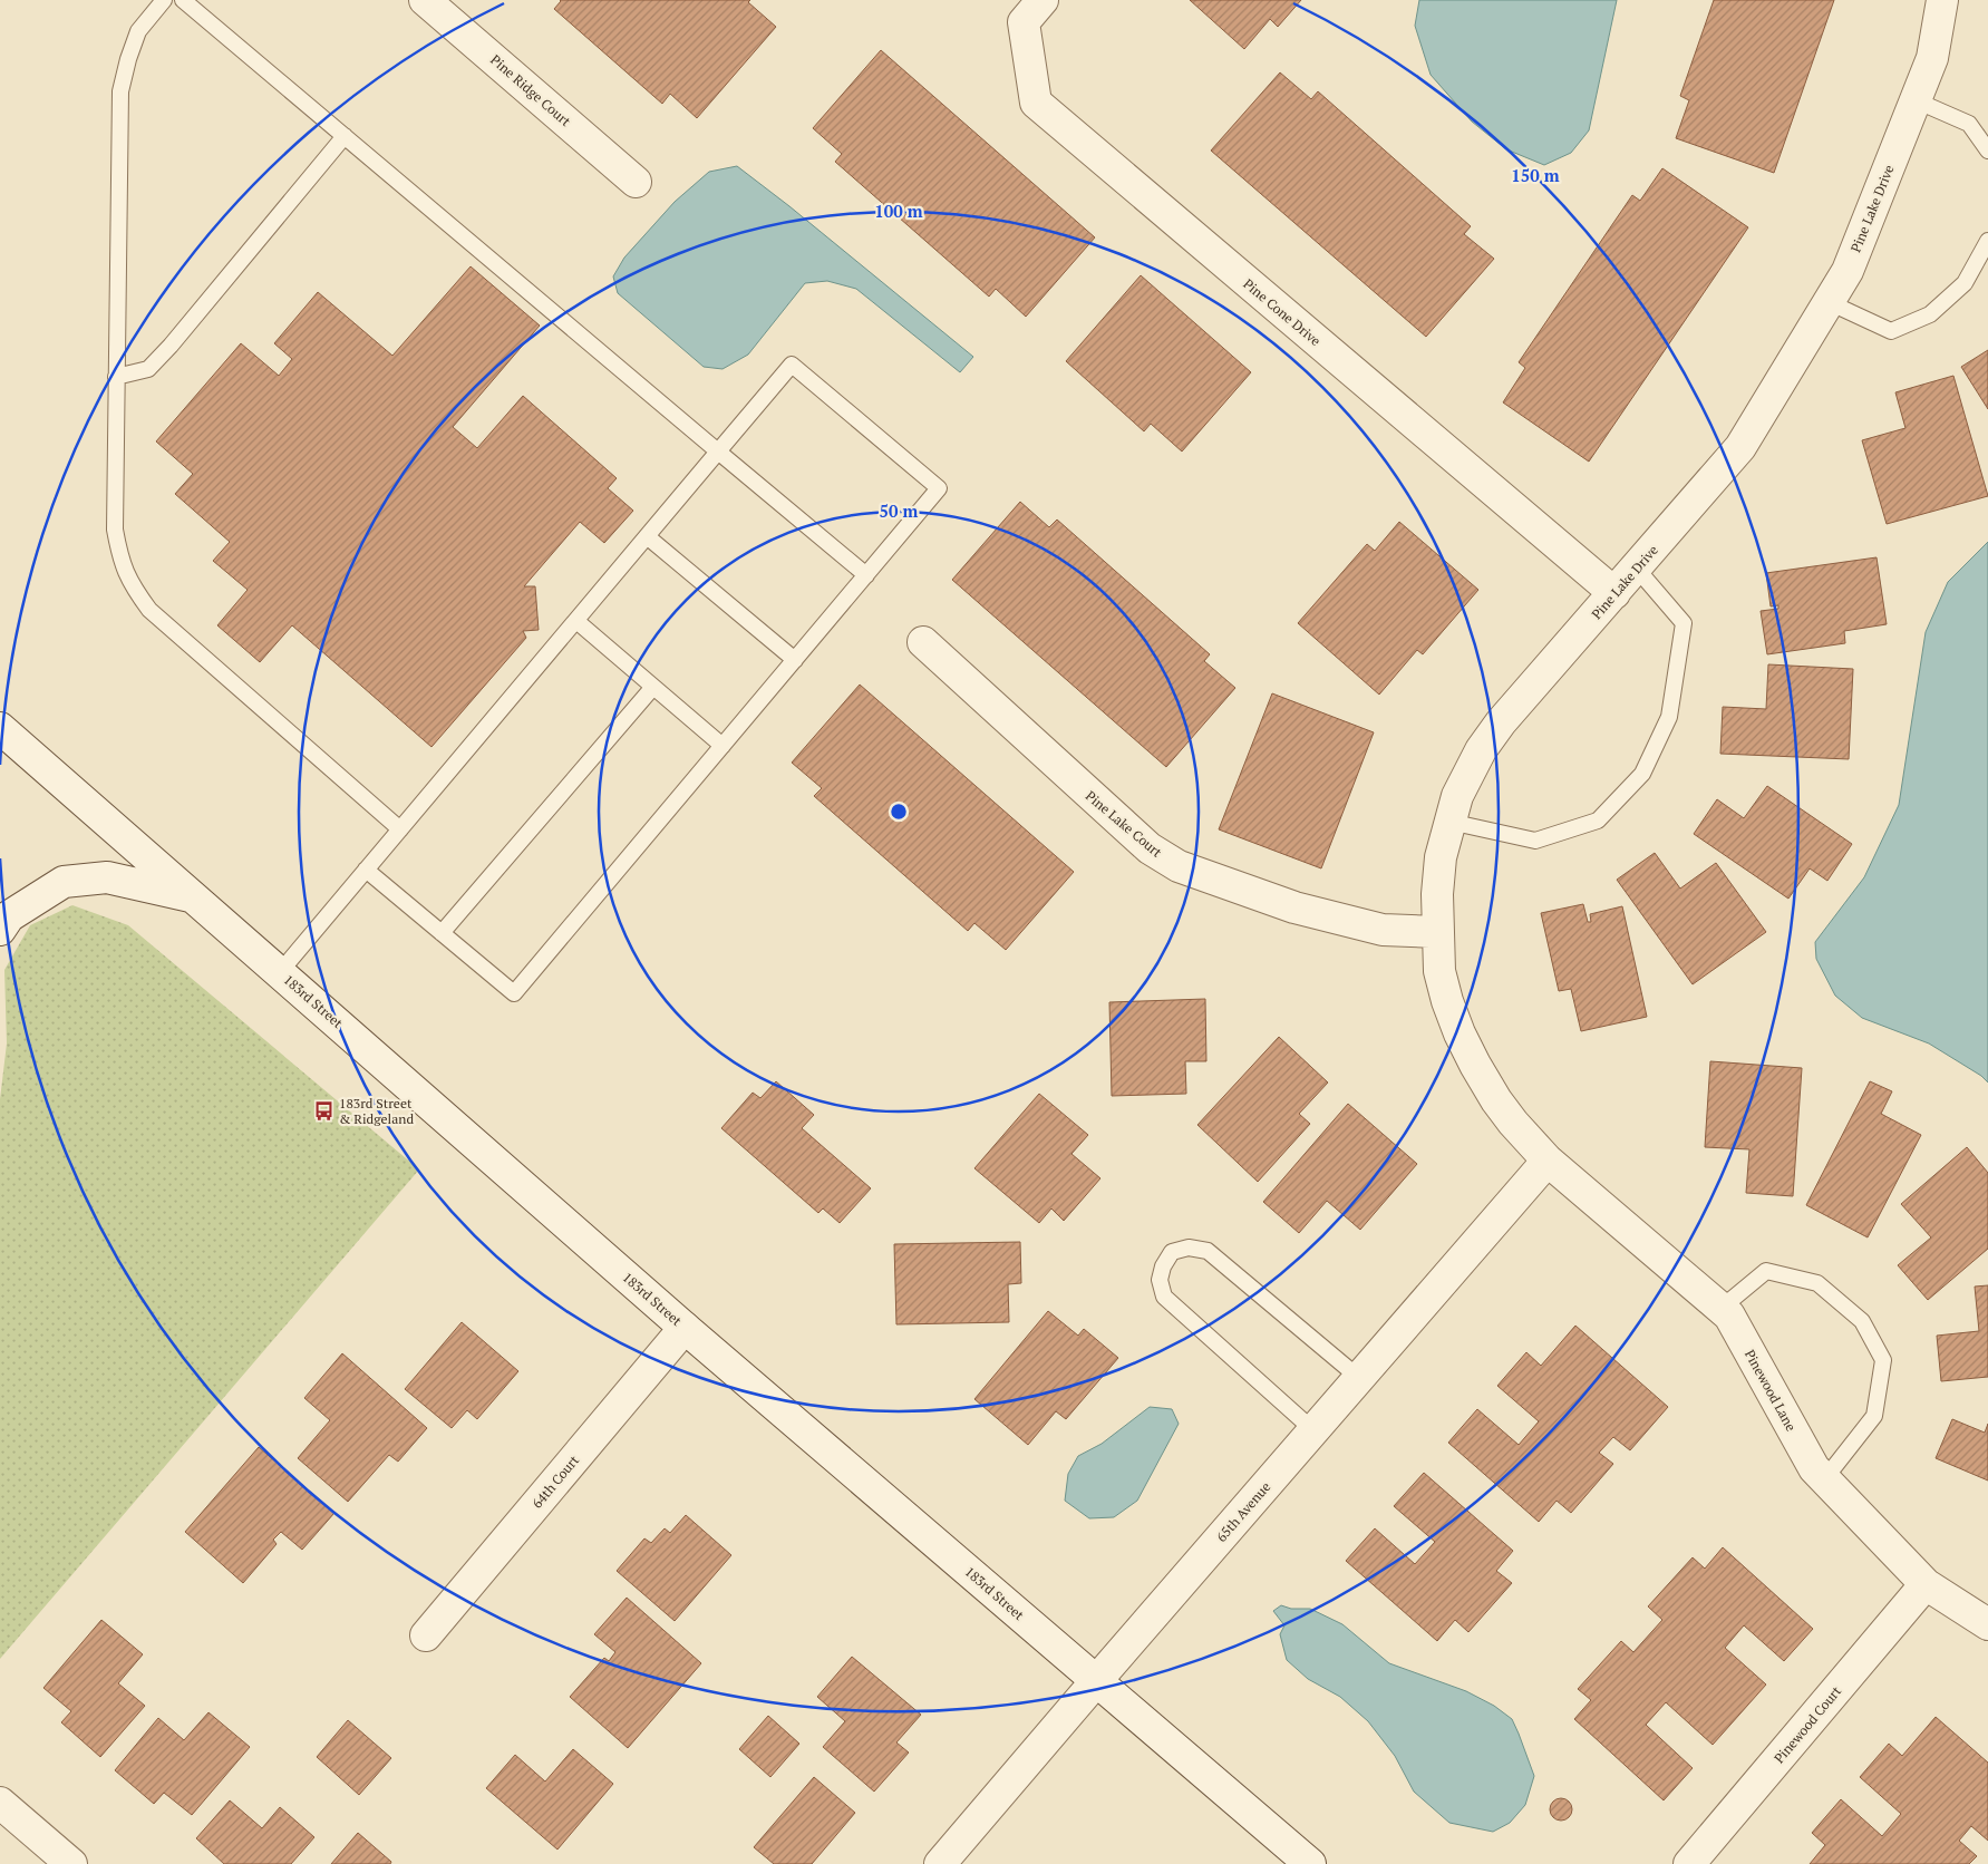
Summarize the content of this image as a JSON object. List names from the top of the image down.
{
  "streets": {
    "street": [
      "Pine Ridge Court",
      "Pine Lake Drive",
      "Pine Cone Drive",
      "Pine Lake Court",
      "183rd Street",
      "Pinewood Lane",
      "64th Court",
      "65th Avenue",
      "Pinewood Court"
    ]
  },
  "crossings": [
    ["Pine Lake Drive", "Pine Cone Drive"],
    ["Pine Lake Drive", "Pine Lake Court"],
    ["Pine Lake Drive", "Pinewood Lane"],
    ["Pine Lake Drive", "65th Avenue"],
    ["183rd Street", "64th Court"],
    ["183rd Street", "65th Avenue"],
    ["Pinewood Lane", "65th Avenue"],
    ["Pinewood Lane", "Pinewood Court"]
  ],
  "places": {
    "bus stop": ["183rd Street & Ridgeland"]
  },
  "rings": ["150 m", "100 m", "50 m"]
}
